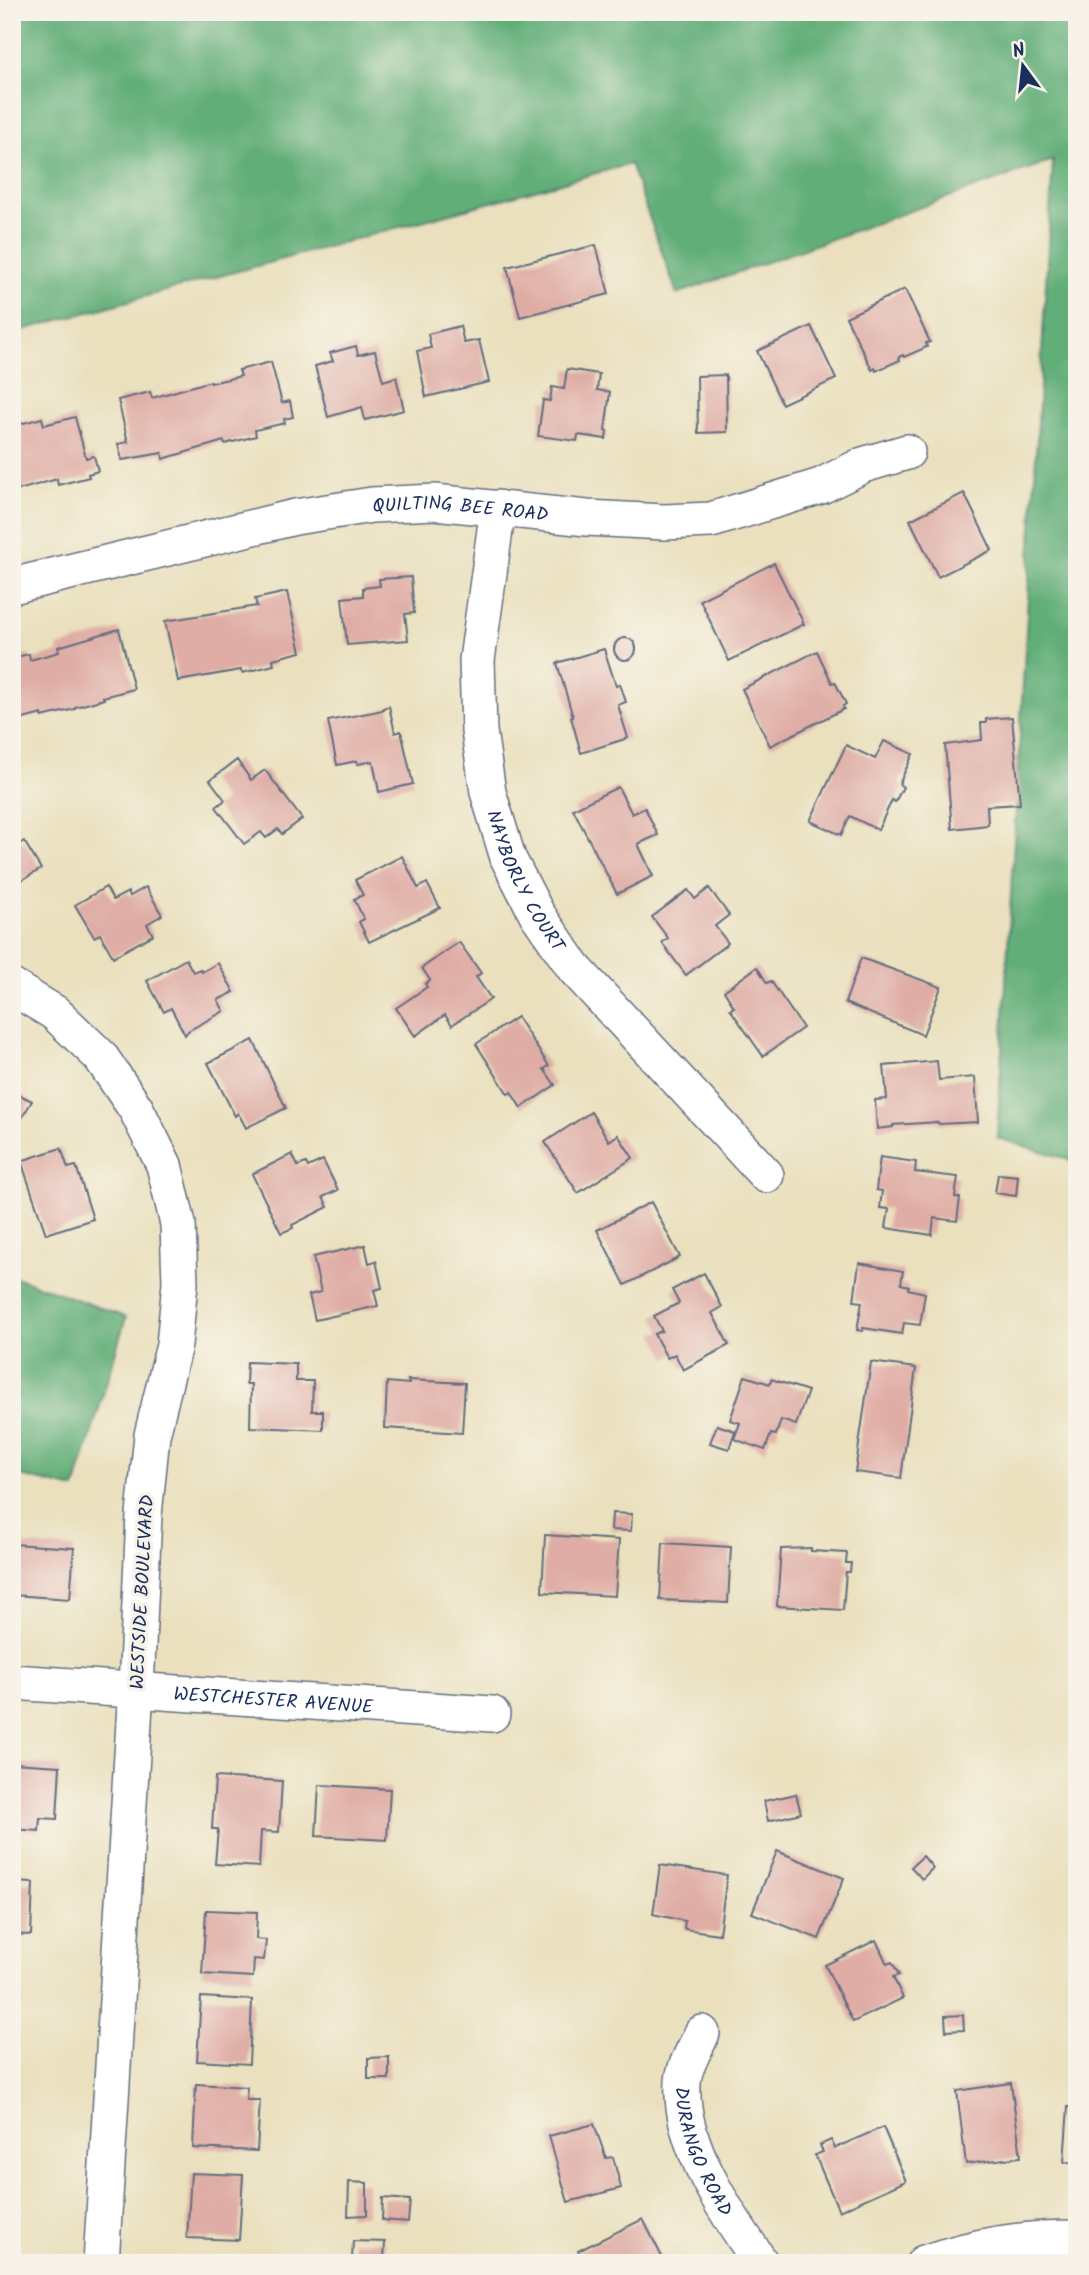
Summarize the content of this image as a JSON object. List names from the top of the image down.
{
  "streets": {
    "street": [
      "QUILTING BEE ROAD",
      "NAYBORLY COURT",
      "WESTSIDE BOULEVARD",
      "WESTCHESTER AVENUE",
      "DURANGO ROAD"
    ]
  },
  "crossings": [
    ["QUILTING BEE ROAD", "NAYBORLY COURT"],
    ["WESTSIDE BOULEVARD", "WESTCHESTER AVENUE"]
  ],
  "north": "top"
}
